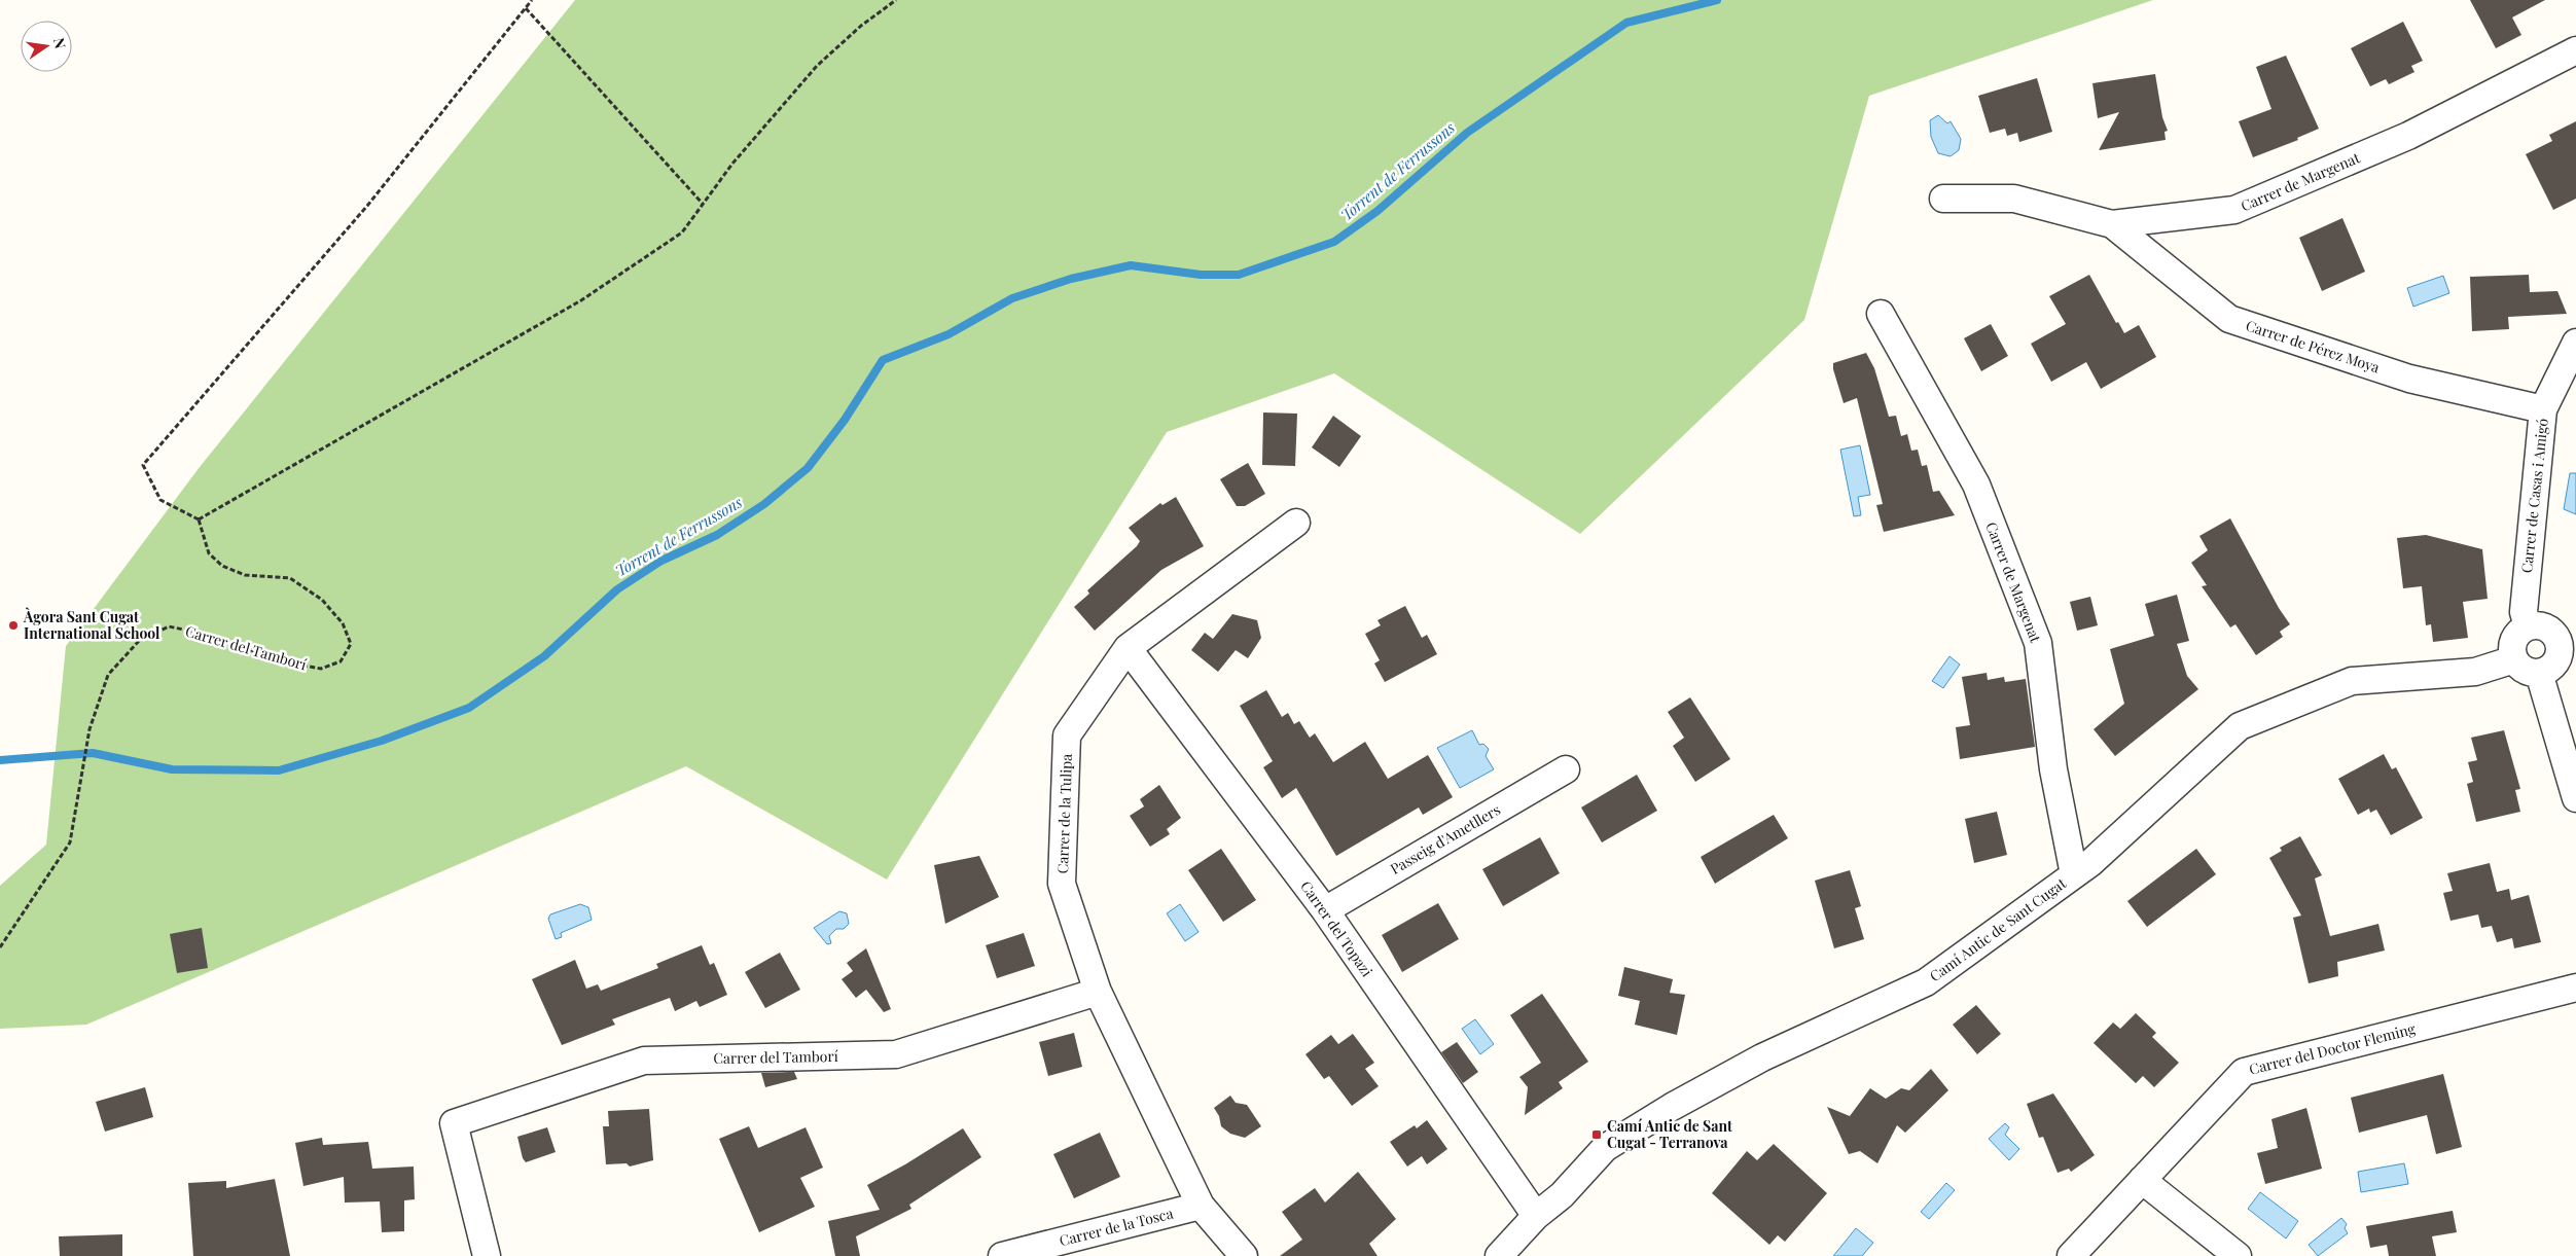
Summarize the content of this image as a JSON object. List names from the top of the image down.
{
  "streets": {
    "street": [
      "Carrer de Margenat",
      "Carrer de Pérez Moya",
      "Carrer de Casas i Amigó",
      "Carrer del Tamborí",
      "Carrer de la Tulipa",
      "Passeig d'Ametllers",
      "Carrer del Topazi",
      "Camí Antic de Sant Cugat",
      "Carrer del Doctor Fleming",
      "Carrer de la Tosca"
    ]
  },
  "crossings": [
    ["Carrer de Margenat", "Carrer de Pérez Moya"],
    ["Carrer de Margenat", "Camí Antic de Sant Cugat"],
    ["Carrer de Pérez Moya", "Carrer de Casas i Amigó"],
    ["Carrer de Casas i Amigó", "Camí Antic de Sant Cugat"],
    ["Carrer del Tamborí", "Carrer de la Tulipa"],
    ["Carrer de la Tulipa", "Carrer del Topazi"],
    ["Carrer de la Tulipa", "Carrer de la Tosca"],
    ["Passeig d'Ametllers", "Carrer del Topazi"],
    ["Carrer del Topazi", "Camí Antic de Sant Cugat"]
  ],
  "water": ["Torrent de Ferrussons"],
  "places": {
    "other": ["Àgora Sant Cugat International School"],
    "transit": ["Camí Antic de Sant Cugat - Terranova"]
  },
  "north": "right"
}
